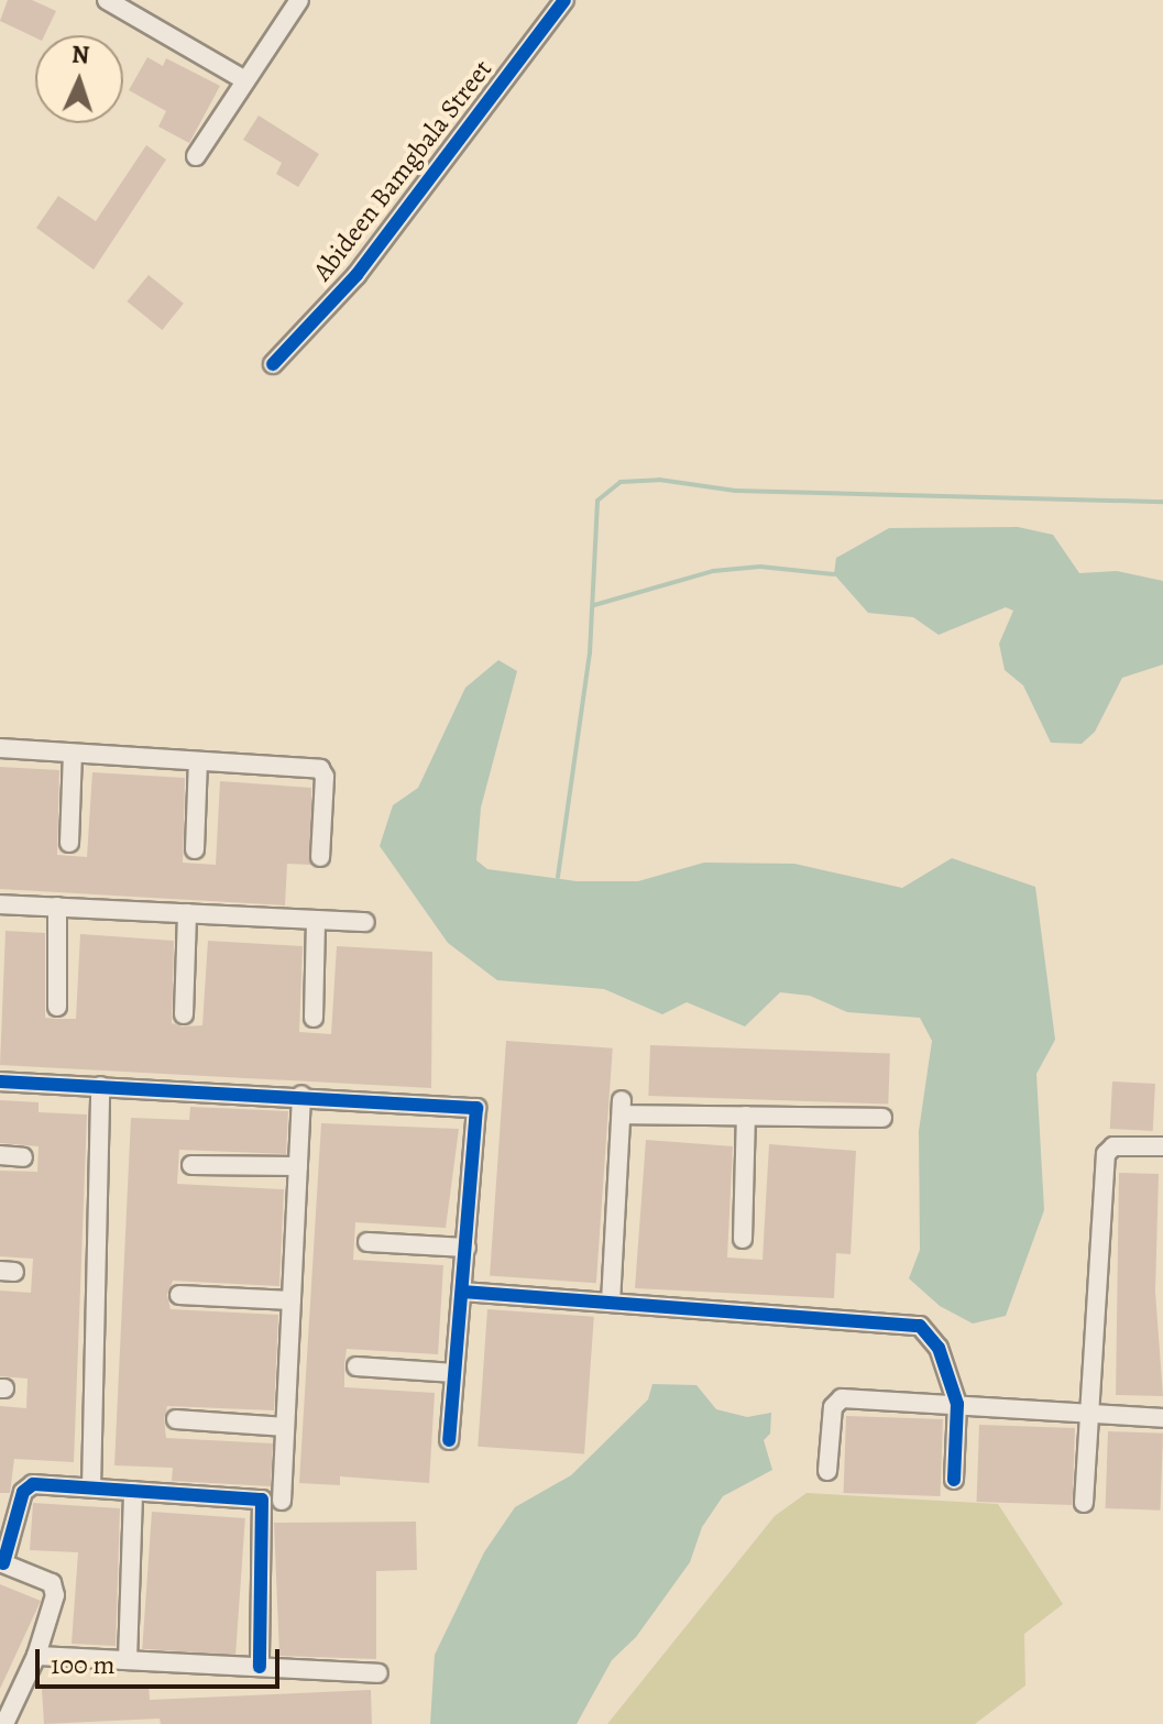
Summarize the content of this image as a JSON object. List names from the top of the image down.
{
  "streets": {
    "street": ["Abideen Bamgbala Street"]
  },
  "scale_bar": "100 m",
  "north": "top"
}
